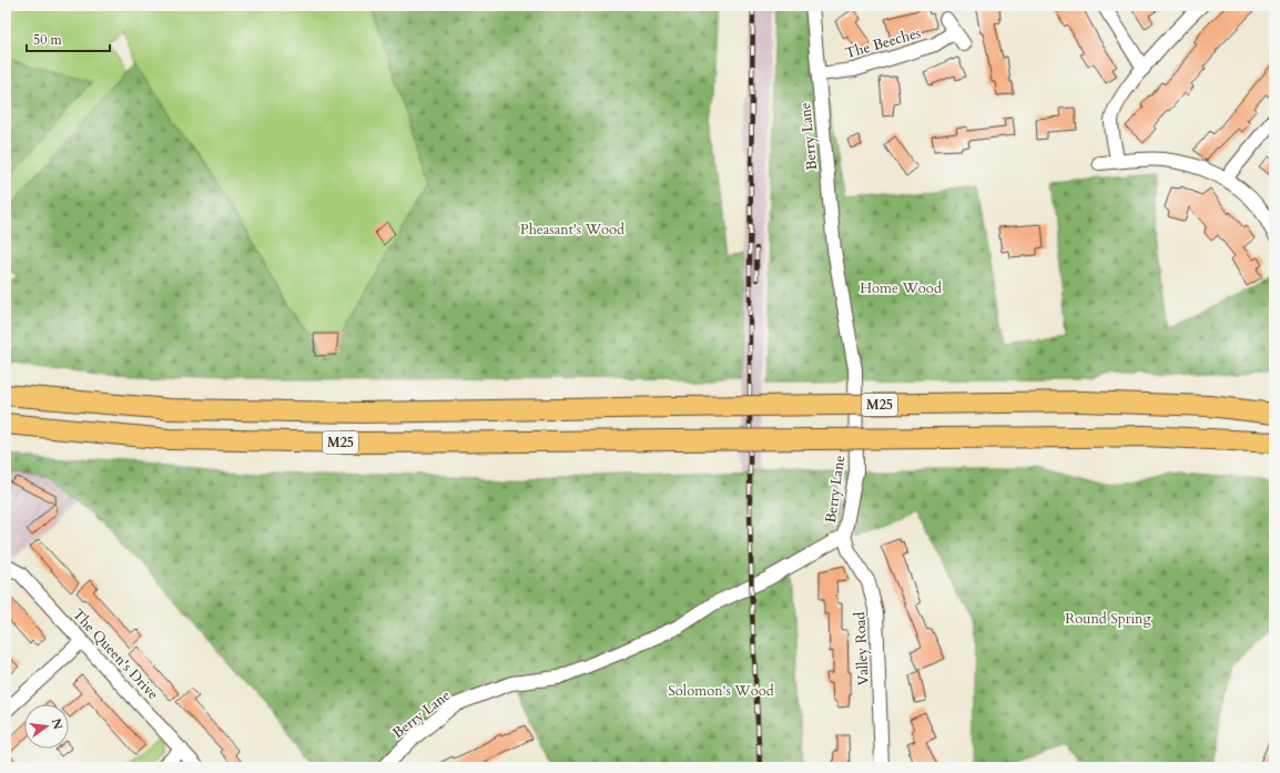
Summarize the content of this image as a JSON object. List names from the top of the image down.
{
  "streets": {
    "highway": ["M25"],
    "street": [
      "The Beeches",
      "Berry Lane",
      "Valley Road",
      "The Queen's Drive"
    ]
  },
  "crossings": [
    ["The Beeches", "Berry Lane"],
    ["Berry Lane", "Valley Road"]
  ],
  "parks": [
    "Pheasant's Wood",
    "Home Wood",
    "Round Spring",
    "Solomon's Wood"
  ],
  "scale_bar": "50 m",
  "north": "right"
}
